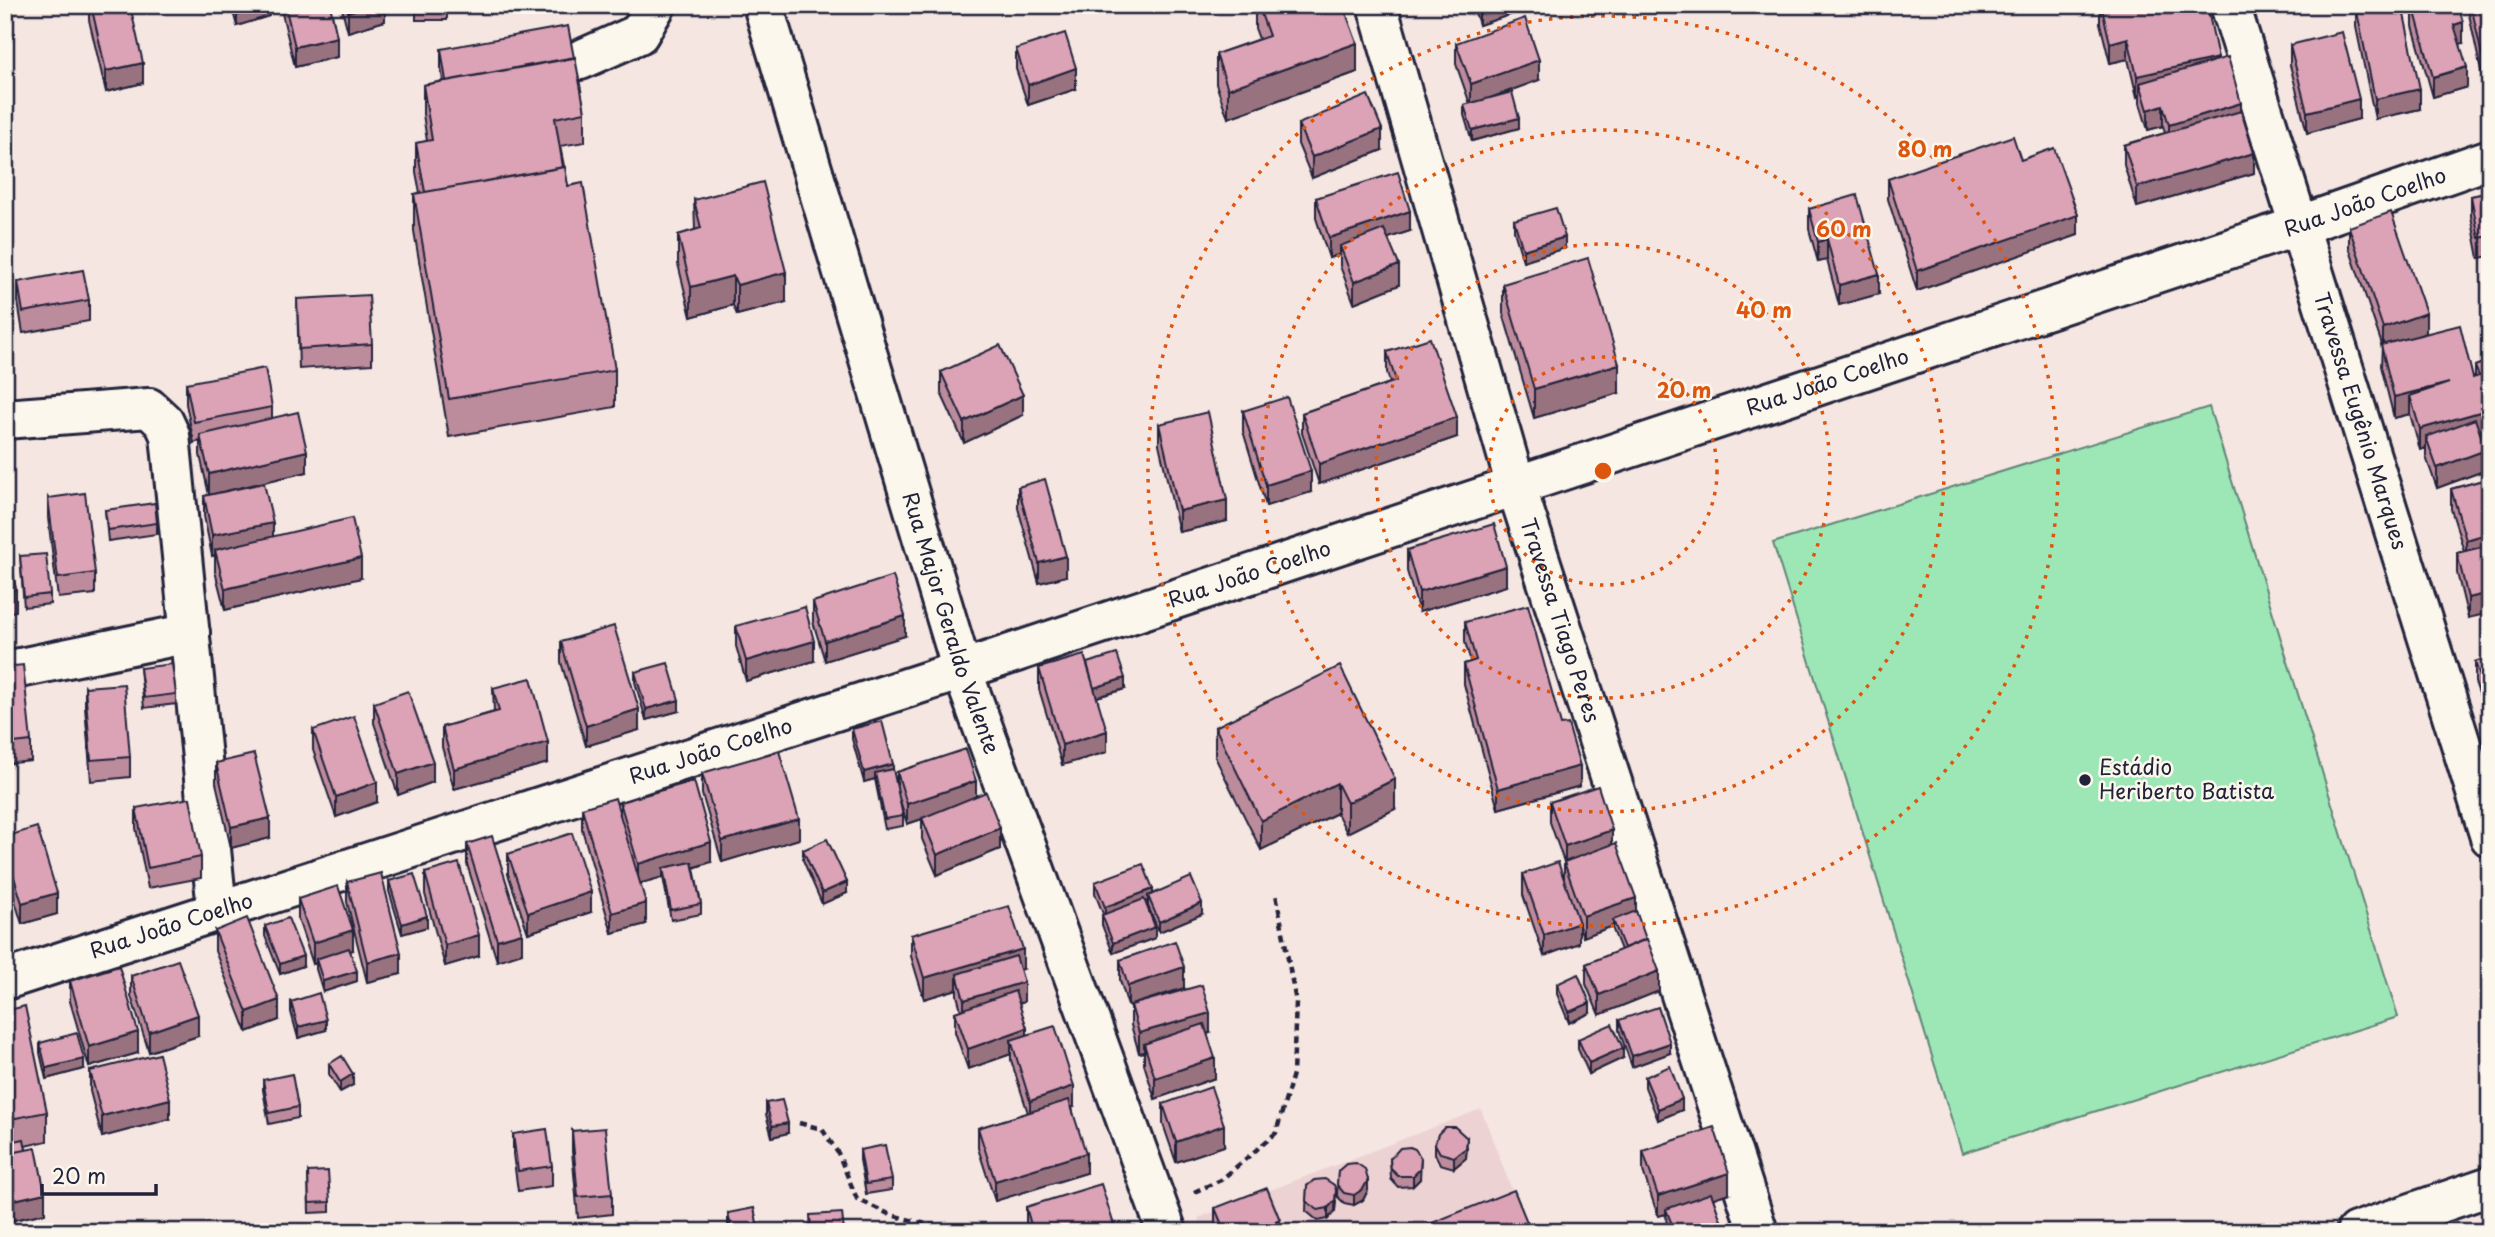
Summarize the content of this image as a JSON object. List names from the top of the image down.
{
  "streets": {
    "street": [
      "Rua João Coelho",
      "Travessa Eugênio Marques",
      "Travessa Tiago Peres",
      "Rua Major Geraldo Valente"
    ]
  },
  "crossings": [
    ["Rua João Coelho", "Travessa Eugênio Marques"],
    ["Rua João Coelho", "Travessa Tiago Peres"],
    ["Rua João Coelho", "Rua Major Geraldo Valente"]
  ],
  "places": ["Estádio Heriberto Batista"],
  "scale_bar": "20 m",
  "rings": [
    "80 m",
    "60 m",
    "40 m",
    "20 m"
  ]
}
